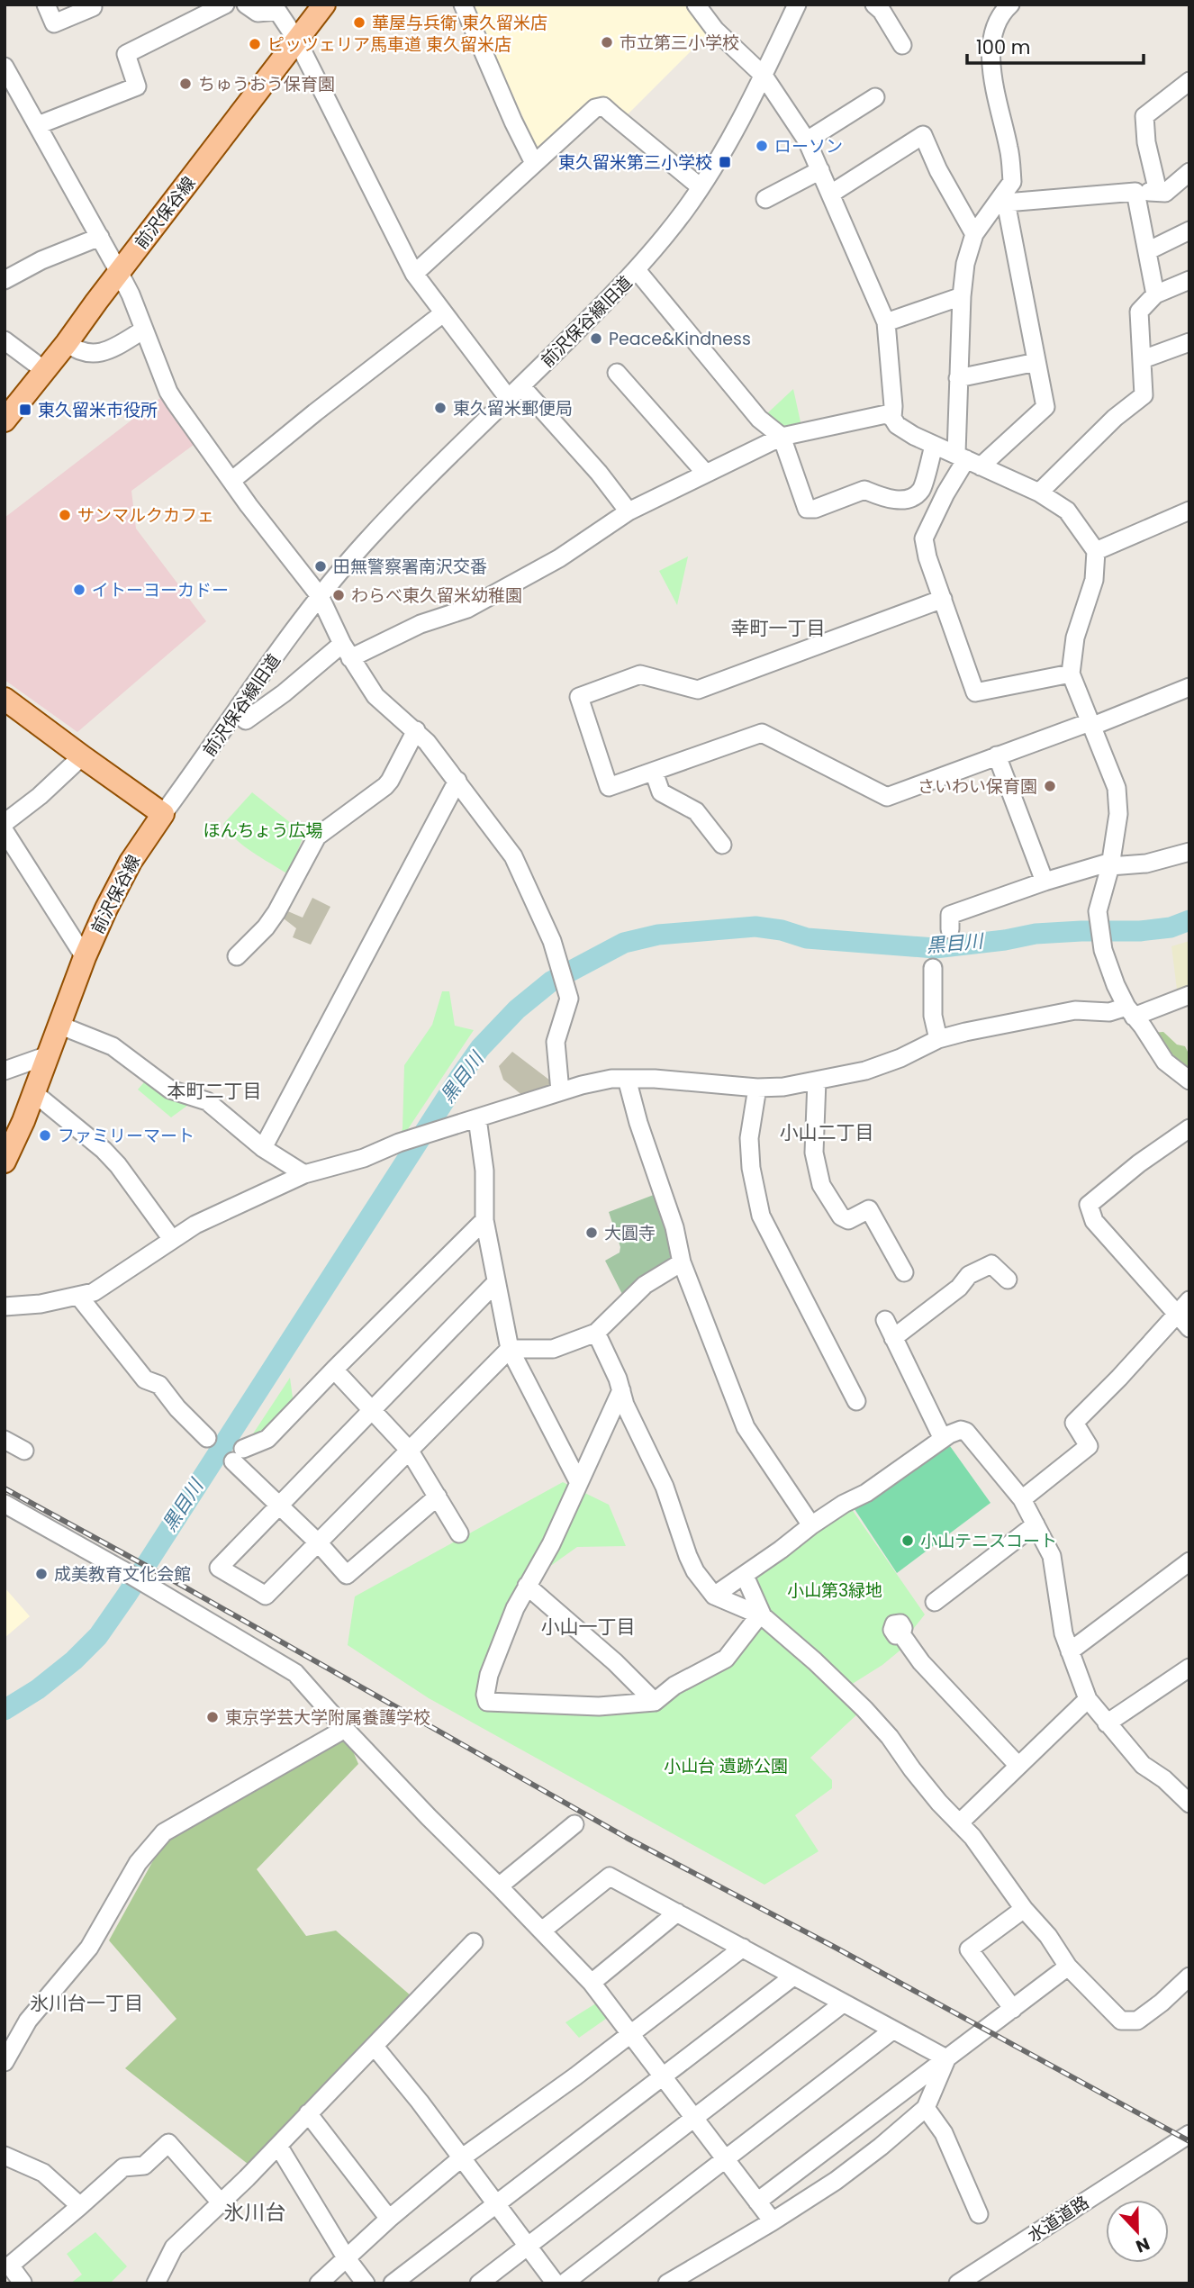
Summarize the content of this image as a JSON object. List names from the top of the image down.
{
  "streets": {
    "main road": ["前沢保谷線"],
    "street": ["前沢保谷線旧道", "水道道路"]
  },
  "crossings": [
    ["前沢保谷線", "前沢保谷線旧道"]
  ],
  "districts": [
    "幸町一丁目",
    "本町二丁目",
    "小山二丁目",
    "小山一丁目",
    "氷川台一丁目",
    "氷川台"
  ],
  "water": ["黒目川"],
  "parks": ["ほんちょう広場", "小山第3緑地", "小山台 遺跡公園"],
  "places": {
    "other": [
      "華屋与兵衛 東久留米店",
      "市立第三小学校",
      "ピッツェリア馬車道 東久留米店",
      "ちゅうおう保育園",
      "ローソン",
      "Peace&Kindness",
      "東久留米郵便局",
      "サンマルクカフェ",
      "田無警察署南沢交番",
      "イトーヨーカドー",
      "わらべ東久留米幼稚園",
      "さいわい保育園",
      "ファミリーマート",
      "大圓寺",
      "小山テニスコート",
      "成美教育文化会館",
      "東京学芸大学附属養護学校"
    ],
    "transit": ["東久留米第三小学校", "東久留米市役所"]
  },
  "scale_bar": "100 m",
  "north": "bottom"
}
